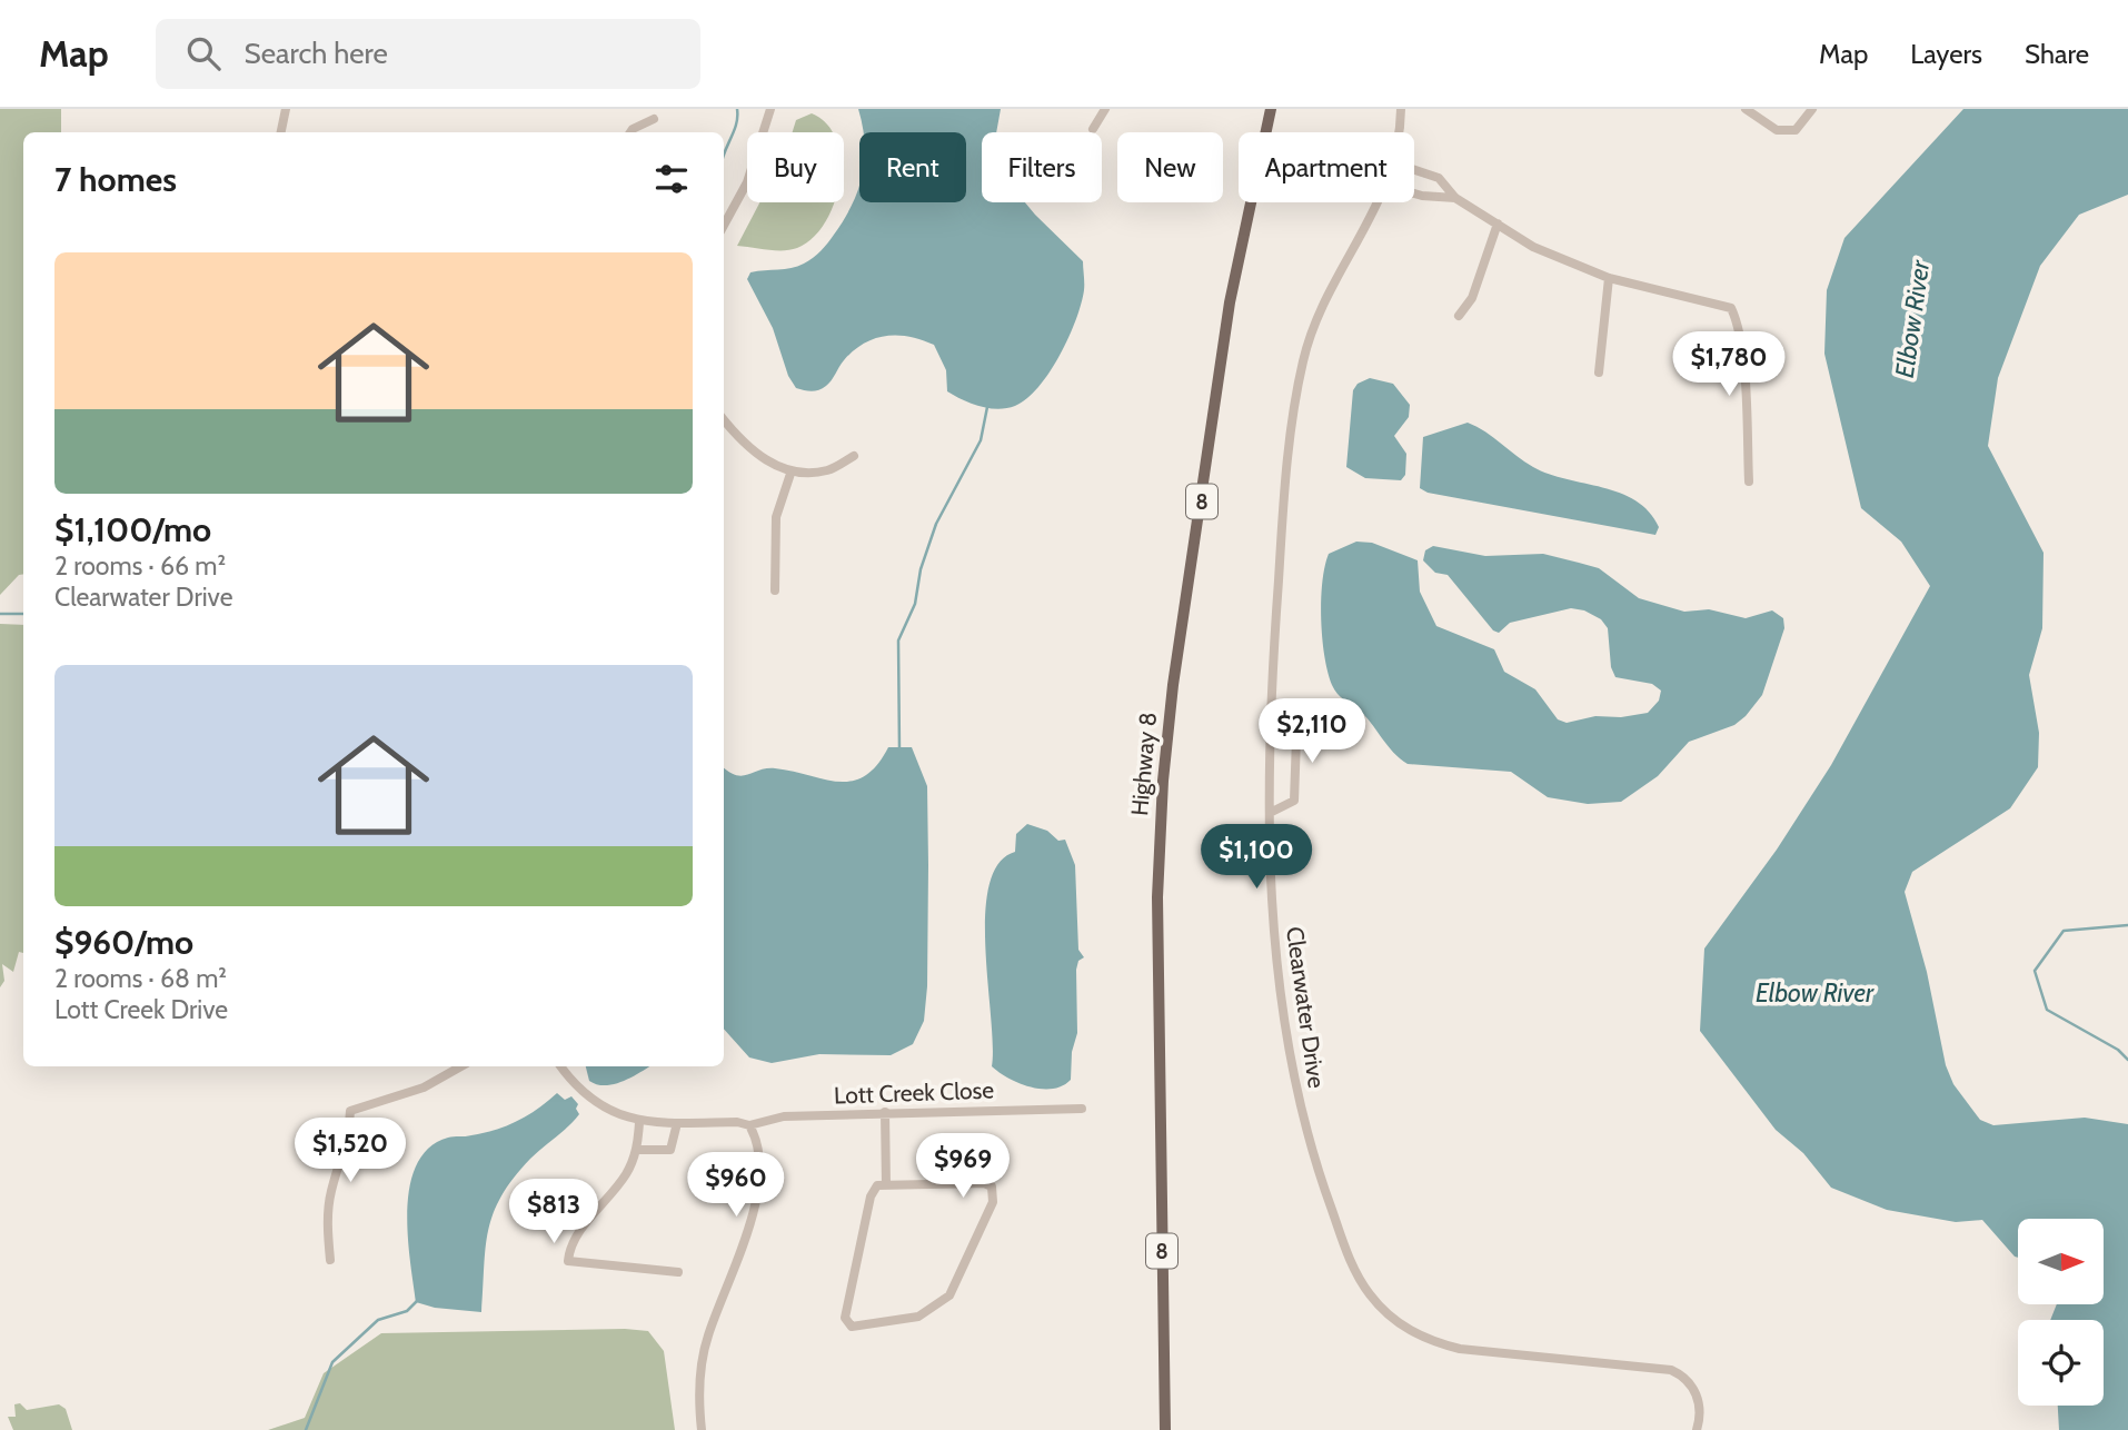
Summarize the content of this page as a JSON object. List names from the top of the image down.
{
  "streets": {
    "main road": ["8", "Highway 8"],
    "street": ["Clearwater Drive", "Lott Creek Close"]
  },
  "water": ["Elbow River"],
  "north": "right",
  "page": {
    "header": "Map",
    "search": "Search here",
    "nav": ["Map", "Layers", "Share"],
    "chip": [
      "Buy",
      "Rent",
      "Filters",
      "New",
      "Apartment"
    ],
    "heading": "7 homes",
    "list": [
      {
        "name": "$1,100/mo",
        "note": "2 rooms · 66 m² · Clearwater Drive"
      },
      {
        "name": "$960/mo",
        "note": "2 rooms · 68 m² · Lott Creek Drive"
      }
    ],
    "price": [
      "$1,780",
      "$2,110",
      "$1,100",
      "$1,520",
      "$969",
      "$960",
      "$813"
    ]
  }
}
